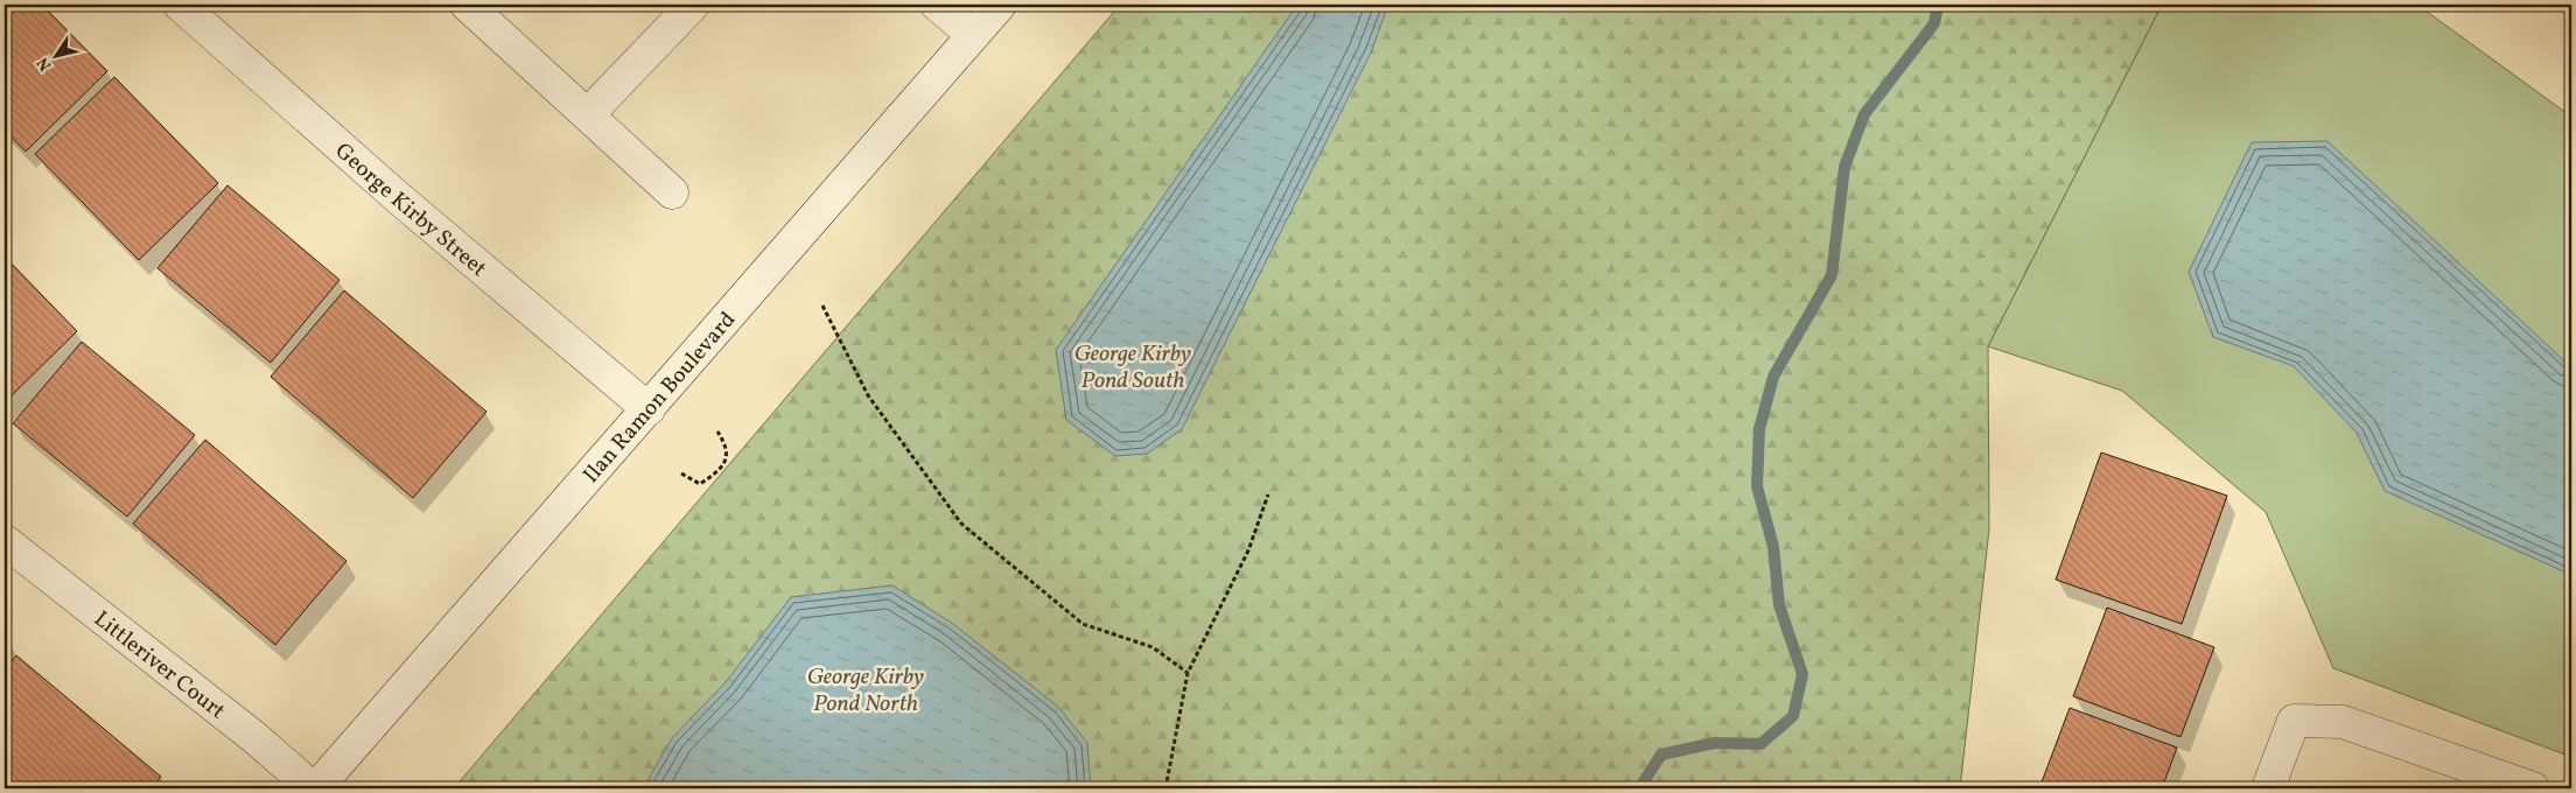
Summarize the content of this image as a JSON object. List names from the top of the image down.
{
  "streets": {
    "street": ["George Kirby Street", "Ilan Ramon Boulevard", "Littleriver Court"]
  },
  "crossings": [
    ["George Kirby Street", "Ilan Ramon Boulevard"],
    ["Ilan Ramon Boulevard", "Littleriver Court"]
  ],
  "water": ["George Kirby Pond South", "George Kirby Pond North"],
  "north": "bottom left"
}
